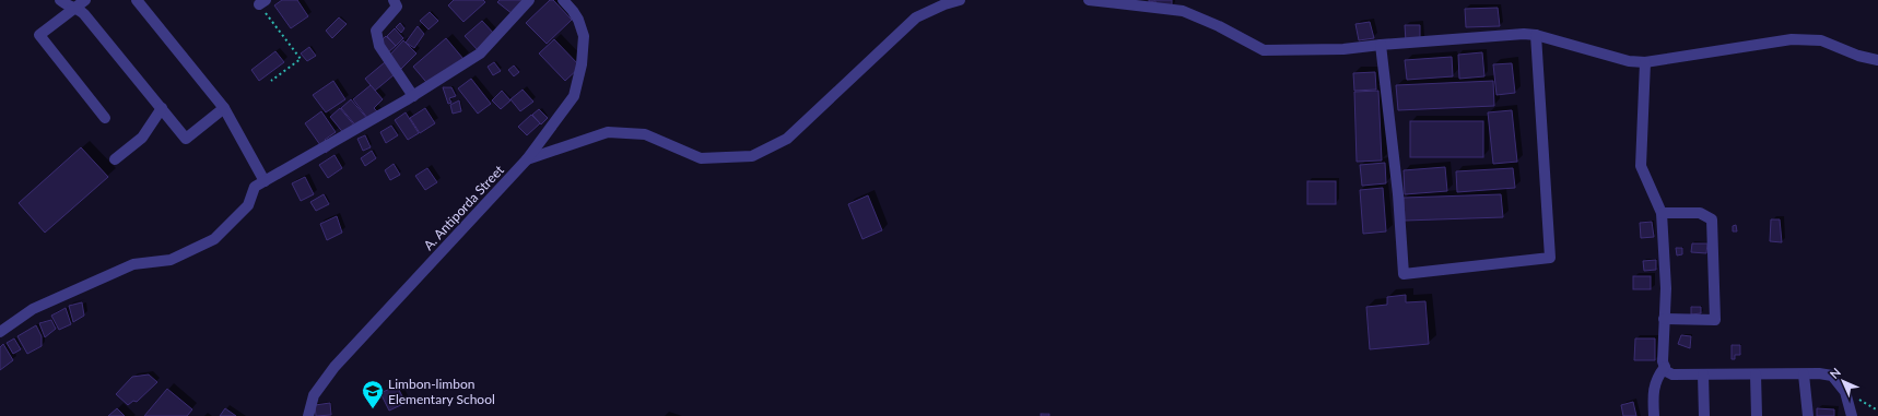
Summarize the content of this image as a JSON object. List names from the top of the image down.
{
  "streets": {
    "street": ["A. Antiporda Street"]
  },
  "places": {
    "school or university": ["Limbon-limbon Elementary School"]
  },
  "north": "top left"
}
